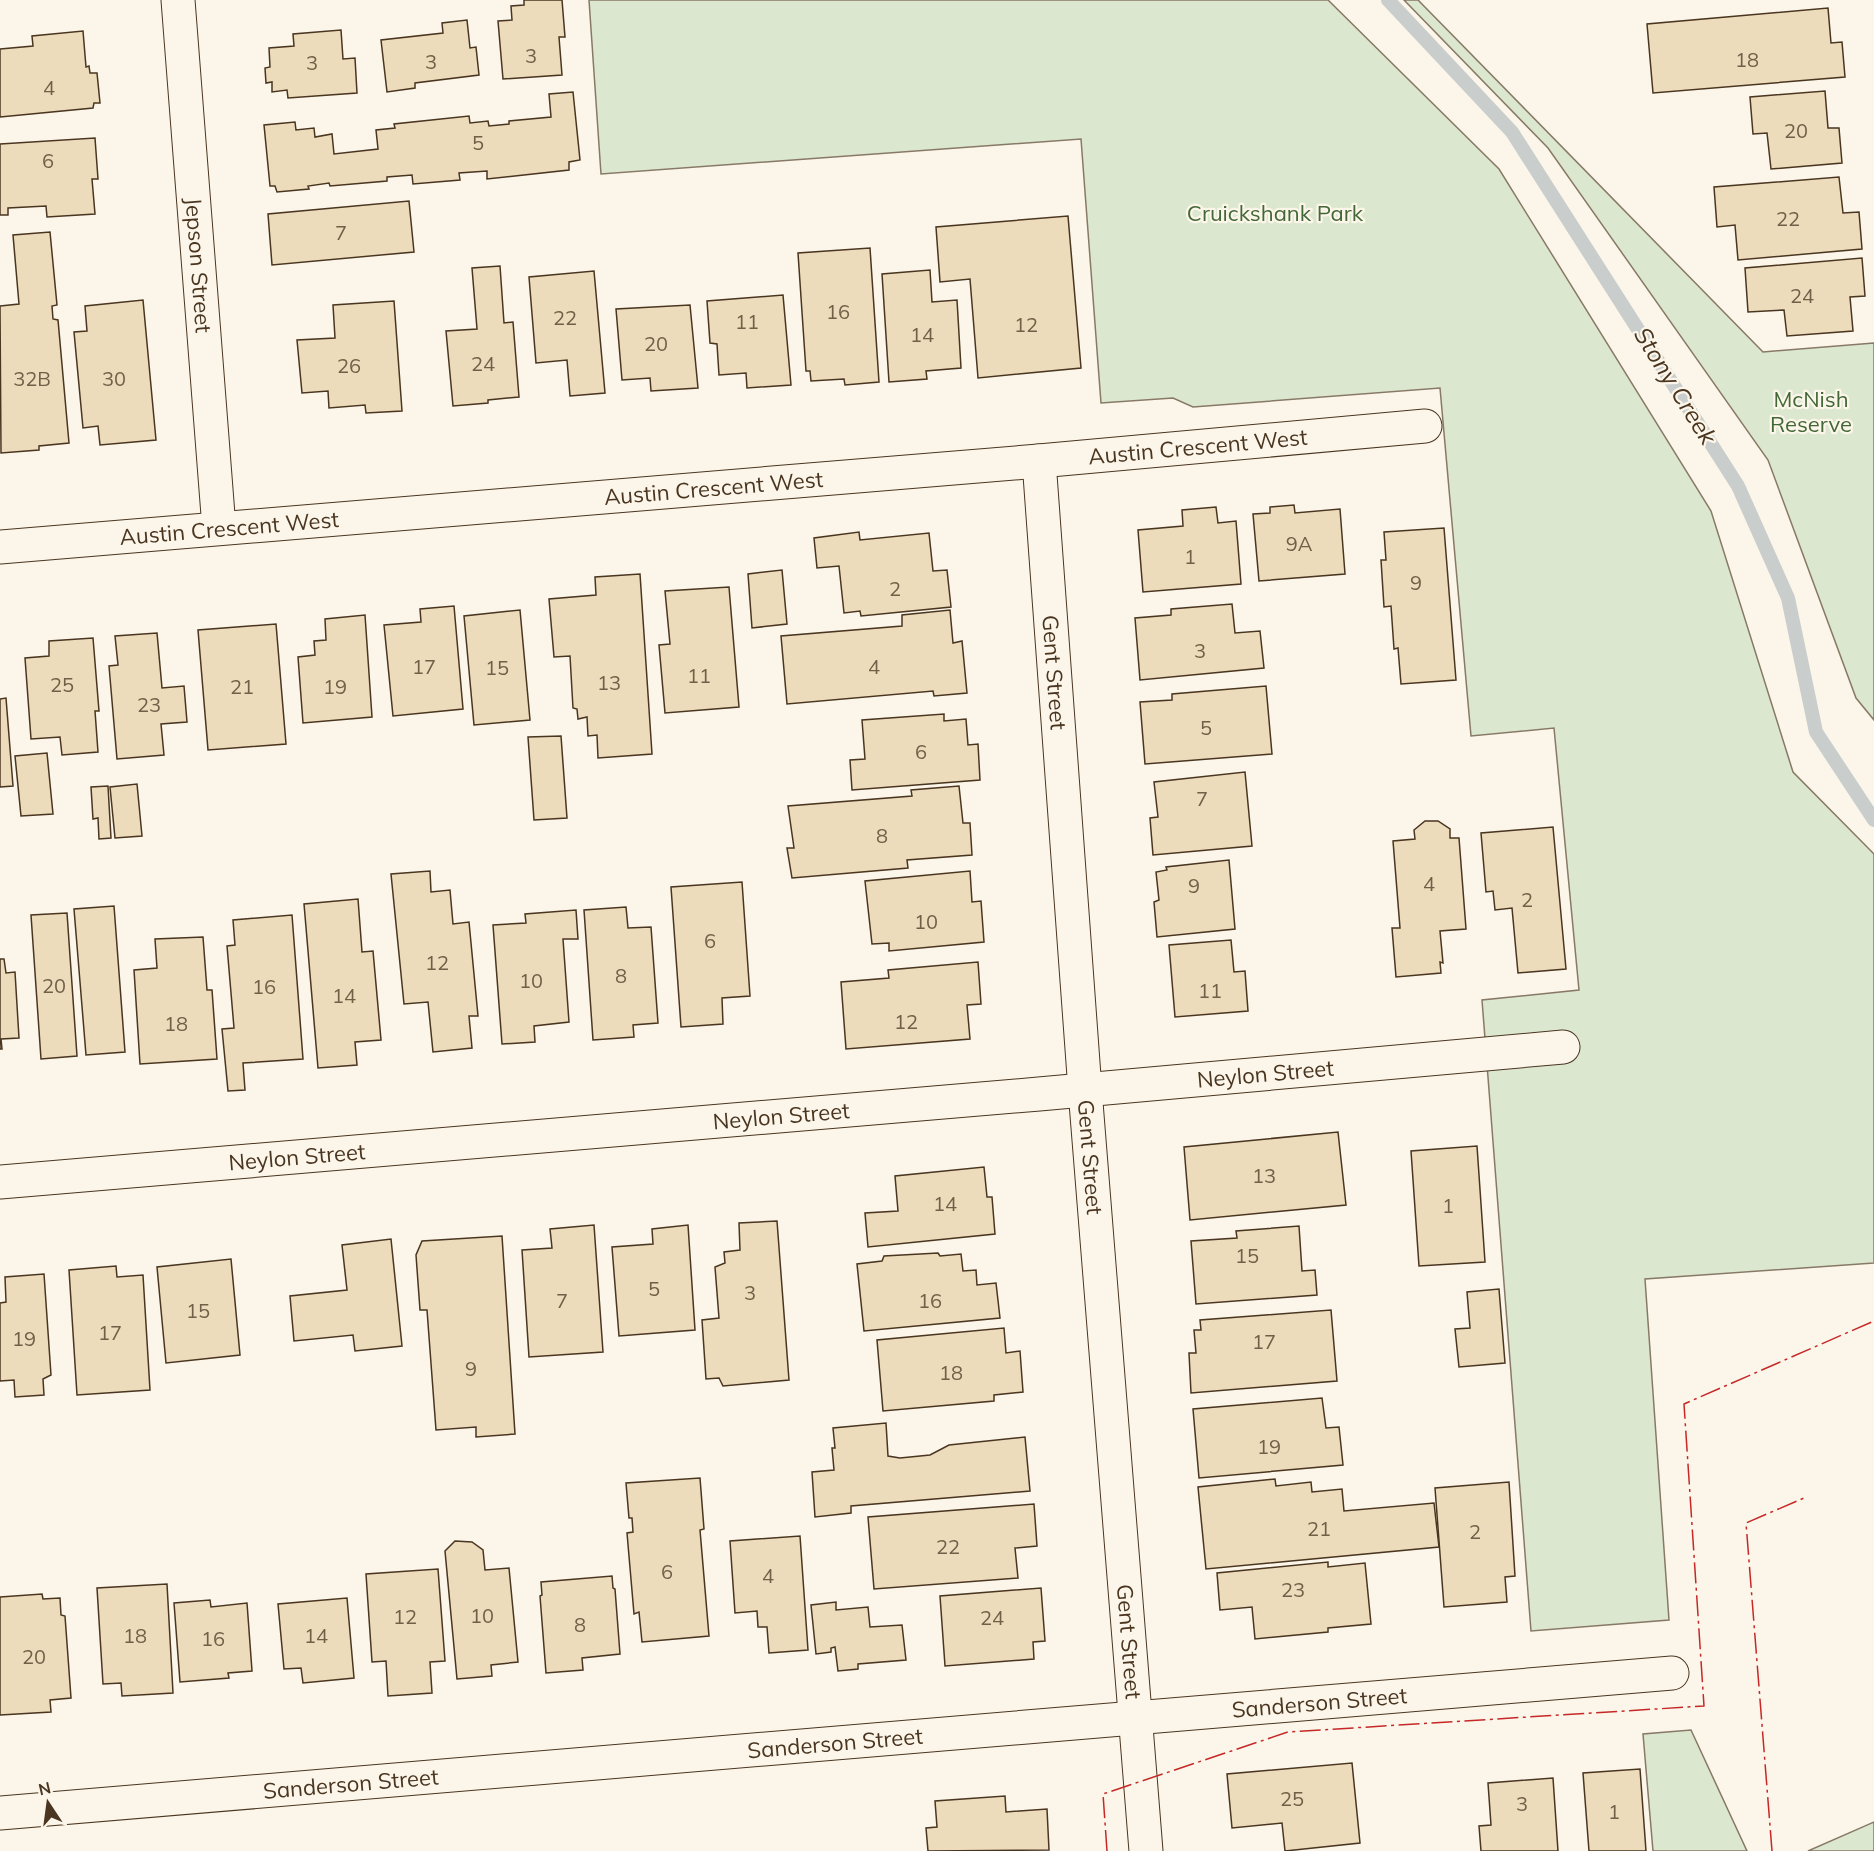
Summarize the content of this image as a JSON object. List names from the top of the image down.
{
  "streets": {
    "street": [
      "Jepson Street",
      "Austin Crescent West",
      "Gent Street",
      "Neylon Street",
      "Sanderson Street"
    ]
  },
  "crossings": [
    ["Jepson Street", "Austin Crescent West"],
    ["Austin Crescent West", "Gent Street"],
    ["Gent Street", "Neylon Street"],
    ["Gent Street", "Sanderson Street"]
  ],
  "water": ["Stony Creek"],
  "parks": ["Cruickshank Park", "McNish Reserve"],
  "house_numbers": [
    "3",
    "18",
    "3",
    "3",
    "4",
    "20",
    "5",
    "6",
    "22",
    "7",
    "24",
    "16",
    "22",
    "11",
    "12",
    "14",
    "20",
    "24",
    "26",
    "32B",
    "30",
    "9A",
    "1",
    "9",
    "2",
    "3",
    "17",
    "4",
    "15",
    "11",
    "13",
    "25",
    "21",
    "19",
    "23",
    "5",
    "6",
    "7",
    "8",
    "4",
    "9",
    "2",
    "10",
    "6",
    "12",
    "8",
    "10",
    "20",
    "16",
    "11",
    "14",
    "12",
    "18",
    "13",
    "14",
    "1",
    "15",
    "5",
    "3",
    "7",
    "16",
    "15",
    "17",
    "19",
    "17",
    "9",
    "18",
    "19",
    "21",
    "2",
    "22",
    "6",
    "4",
    "23",
    "10",
    "12",
    "24",
    "8",
    "18",
    "14",
    "16",
    "20",
    "25",
    "3",
    "1"
  ],
  "north": "top"
}
